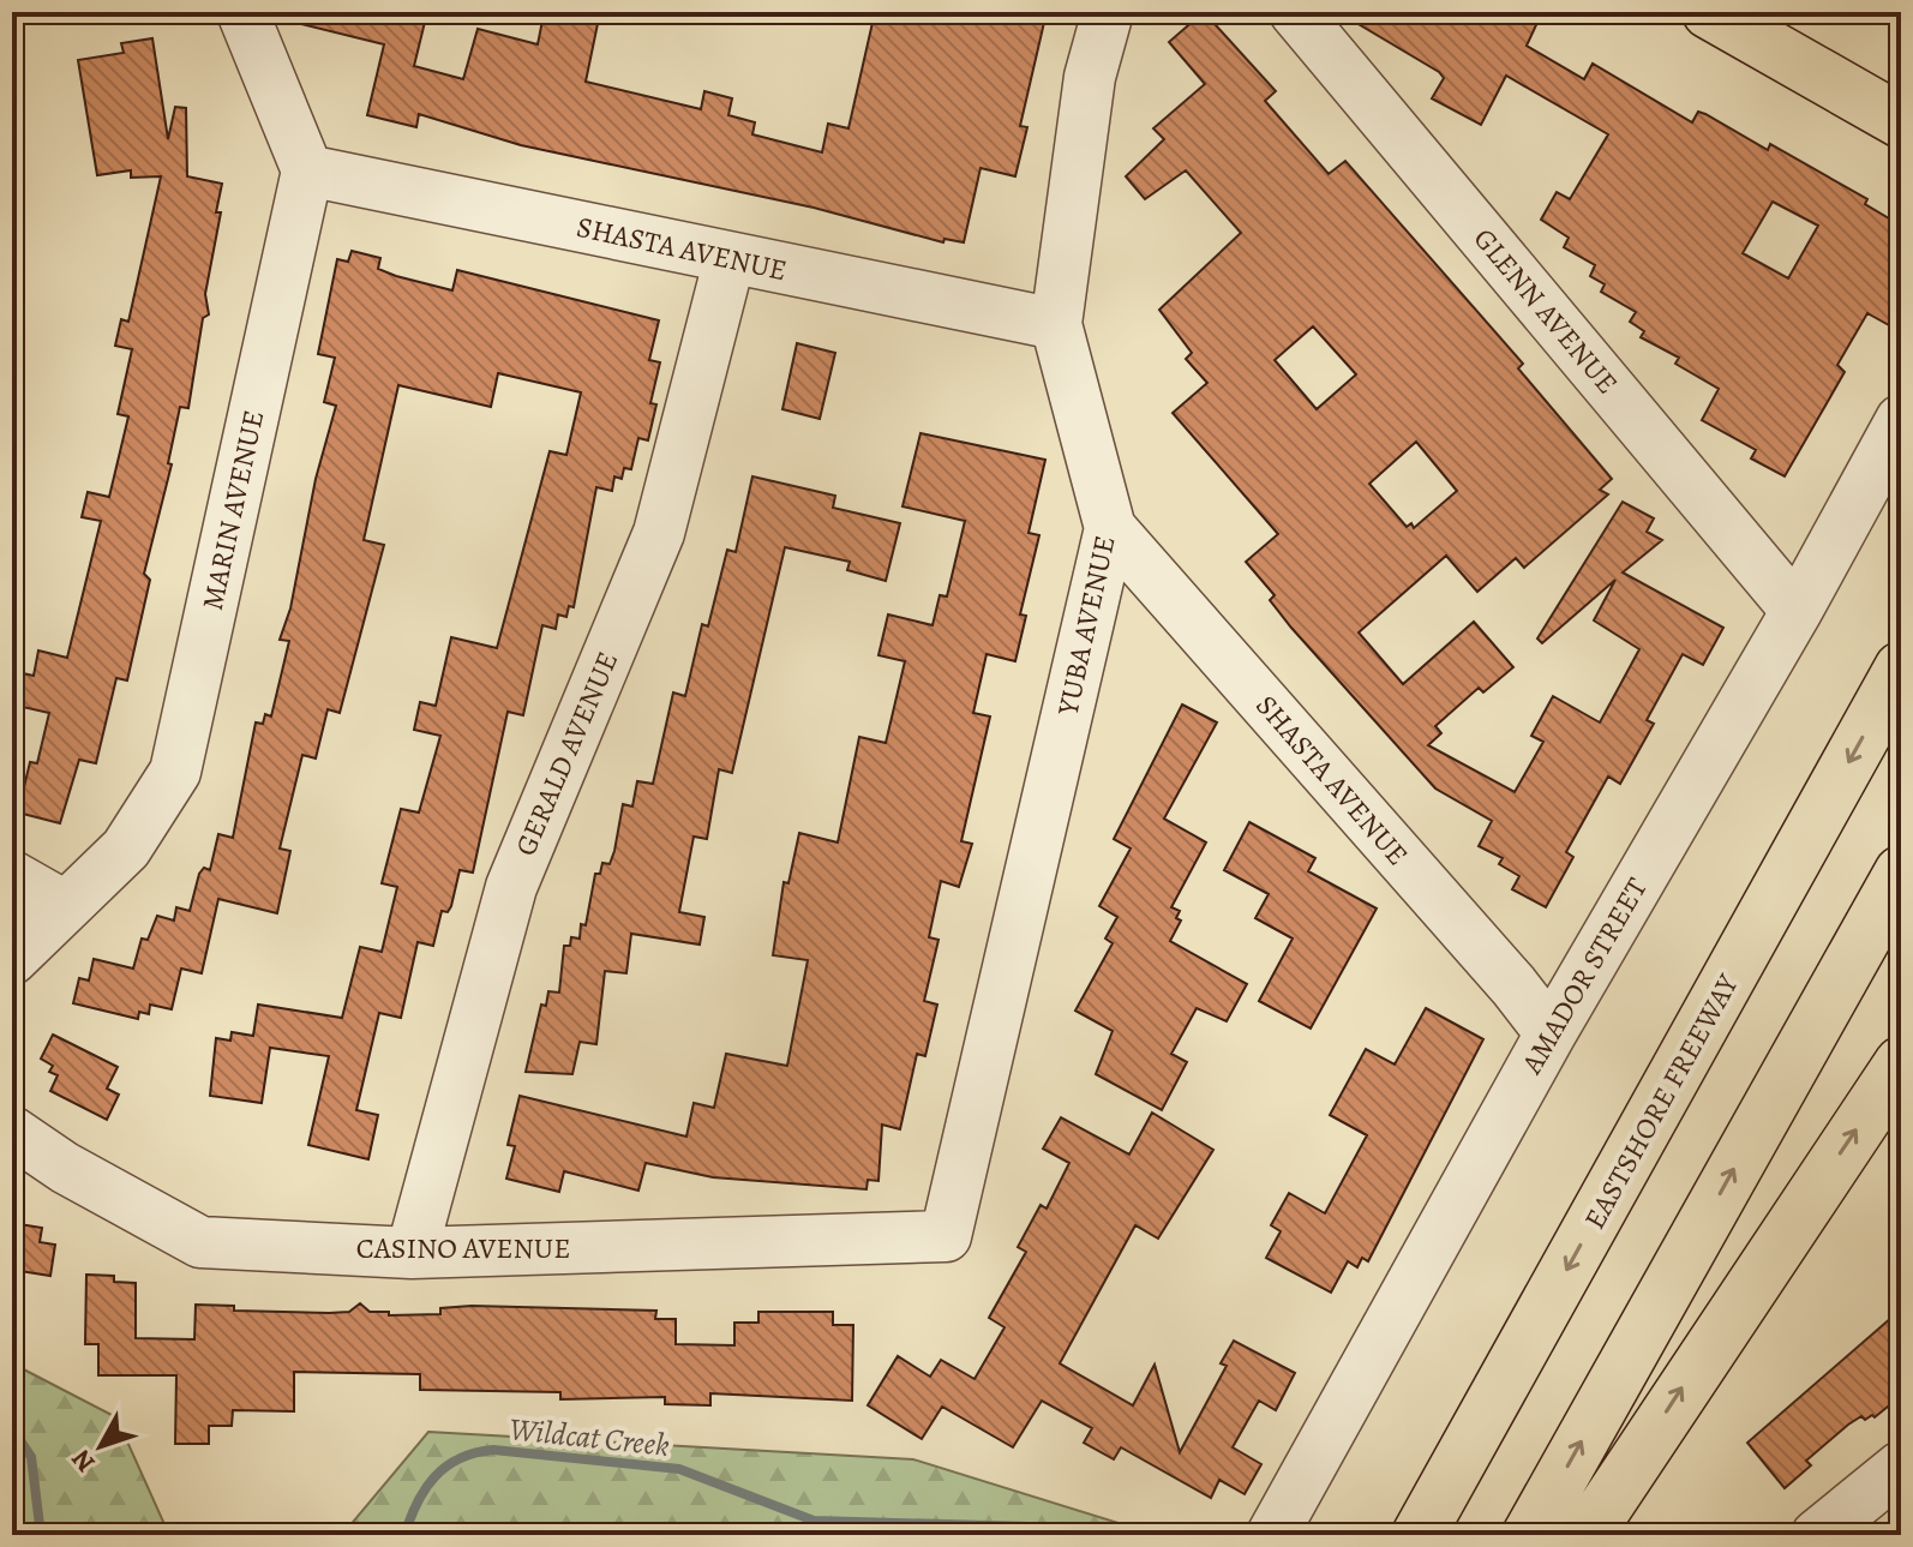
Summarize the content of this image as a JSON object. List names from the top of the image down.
{
  "streets": {
    "main road": ["EASTSHORE FREEWAY"],
    "street": [
      "SHASTA AVENUE",
      "GLENN AVENUE",
      "MARIN AVENUE",
      "YUBA AVENUE",
      "GERALD AVENUE",
      "AMADOR STREET",
      "CASINO AVENUE"
    ]
  },
  "crossings": [
    ["SHASTA AVENUE", "MARIN AVENUE"],
    ["SHASTA AVENUE", "YUBA AVENUE"],
    ["SHASTA AVENUE", "GERALD AVENUE"],
    ["SHASTA AVENUE", "AMADOR STREET"],
    ["GLENN AVENUE", "AMADOR STREET"],
    ["YUBA AVENUE", "CASINO AVENUE"],
    ["GERALD AVENUE", "CASINO AVENUE"]
  ],
  "water": ["Wildcat Creek"],
  "north": "bottom left"
}
